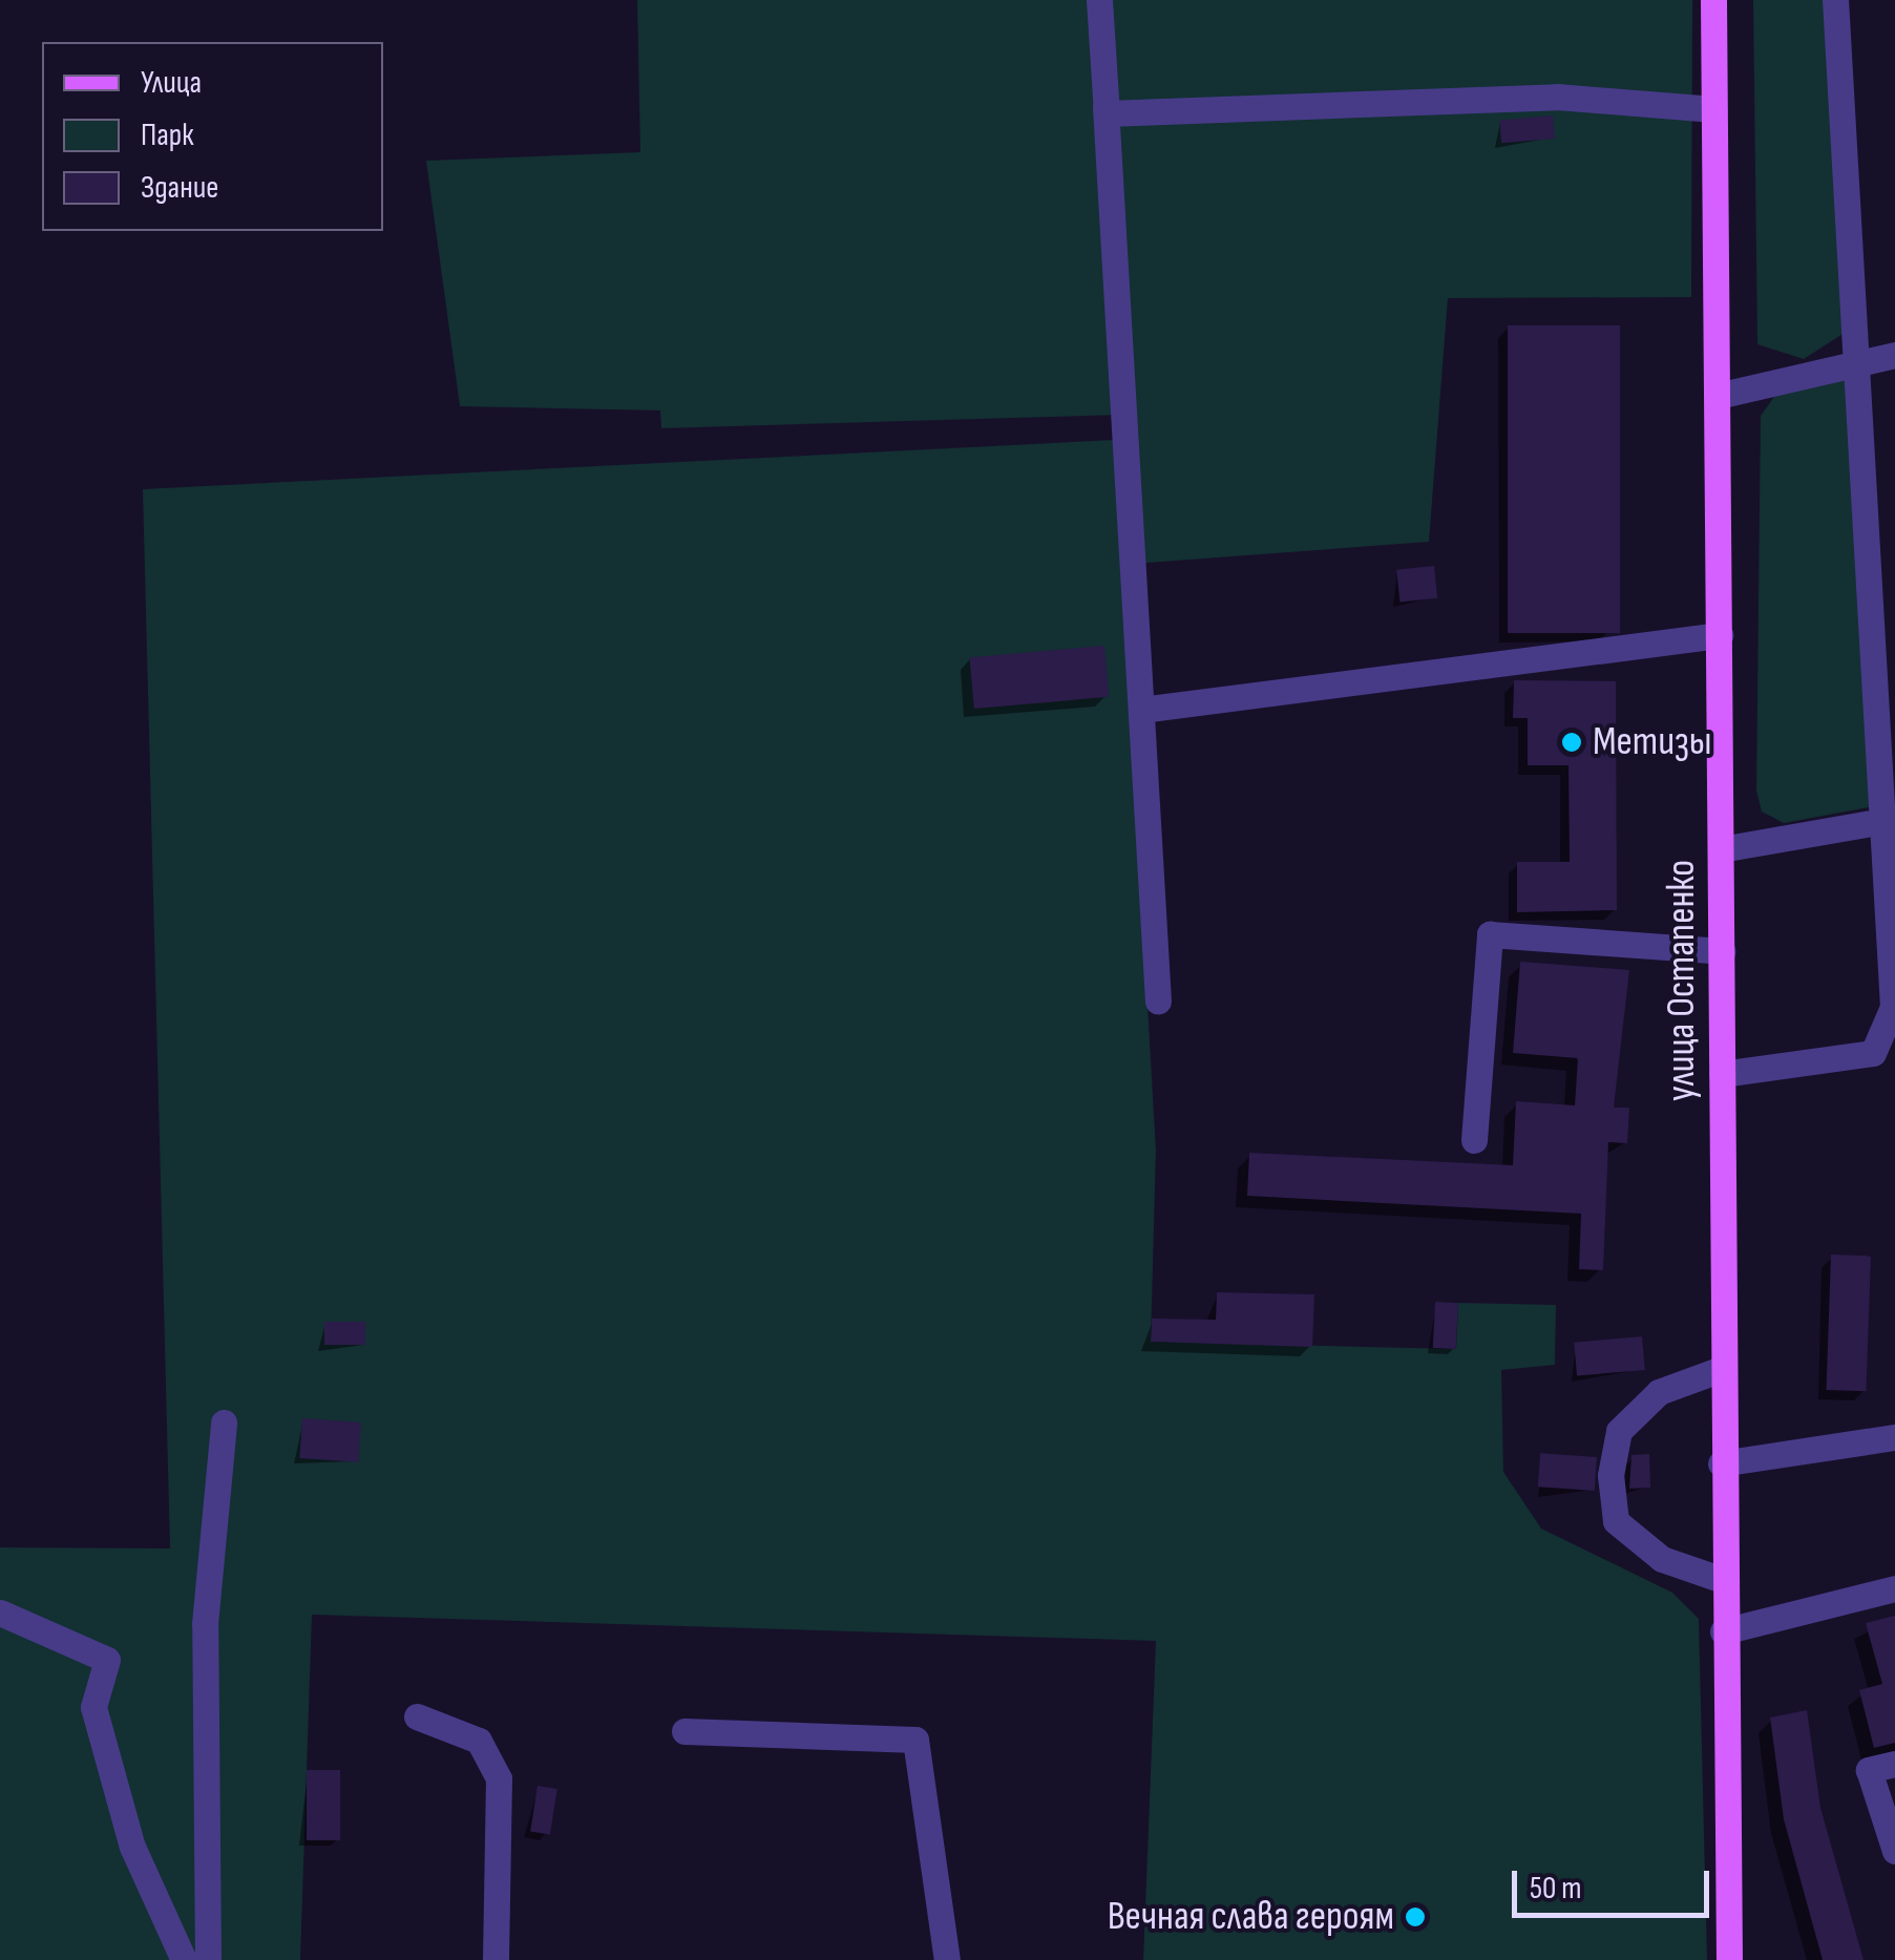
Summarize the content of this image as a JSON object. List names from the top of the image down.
{
  "streets": {
    "main road": ["улица Остапенко"]
  },
  "places": ["Метизы", "Вечная слава героям"],
  "legend": ["Улица", "Парк", "Здание"],
  "scale_bar": "50 m"
}
